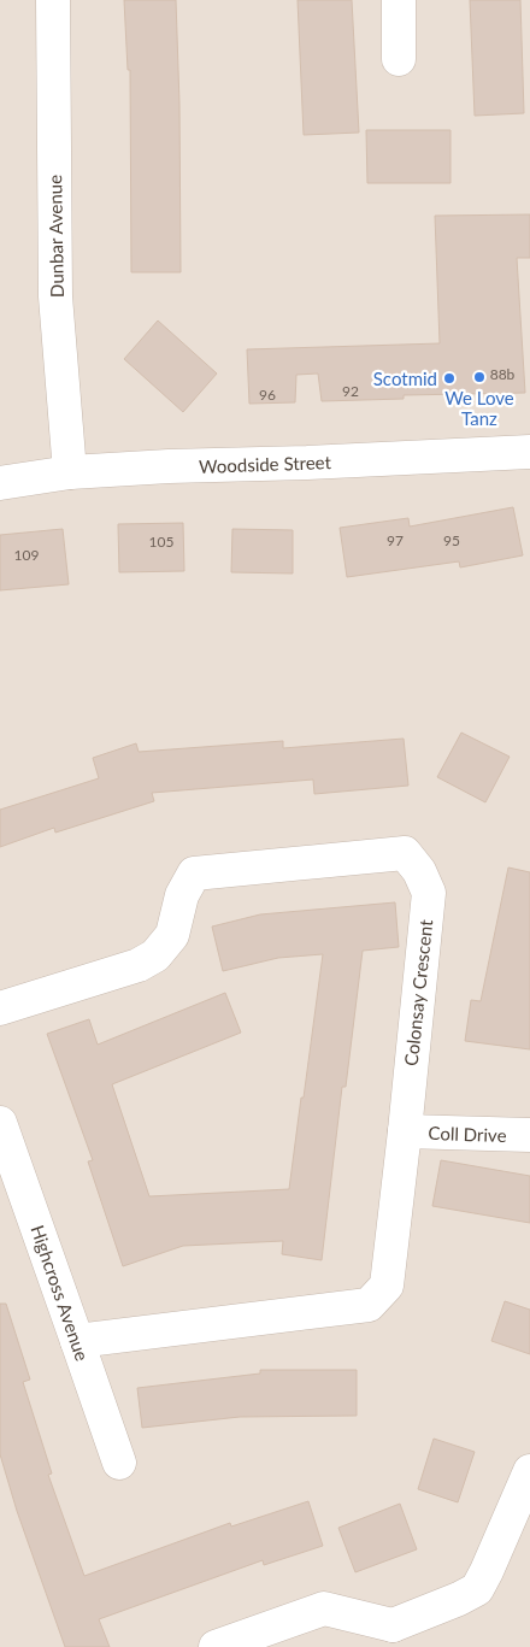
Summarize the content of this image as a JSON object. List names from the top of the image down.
{
  "streets": {
    "street": [
      "Dunbar Avenue",
      "Woodside Street",
      "Colonsay Crescent",
      "Coll Drive",
      "Highcross Avenue"
    ]
  },
  "crossings": [
    ["Dunbar Avenue", "Woodside Street"],
    ["Colonsay Crescent", "Coll Drive"],
    ["Colonsay Crescent", "Highcross Avenue"]
  ],
  "places": ["We Love Tanz", "Scotmid"],
  "house_numbers": [
    "88b",
    "92",
    "96",
    "97",
    "95",
    "105",
    "109"
  ]
}
